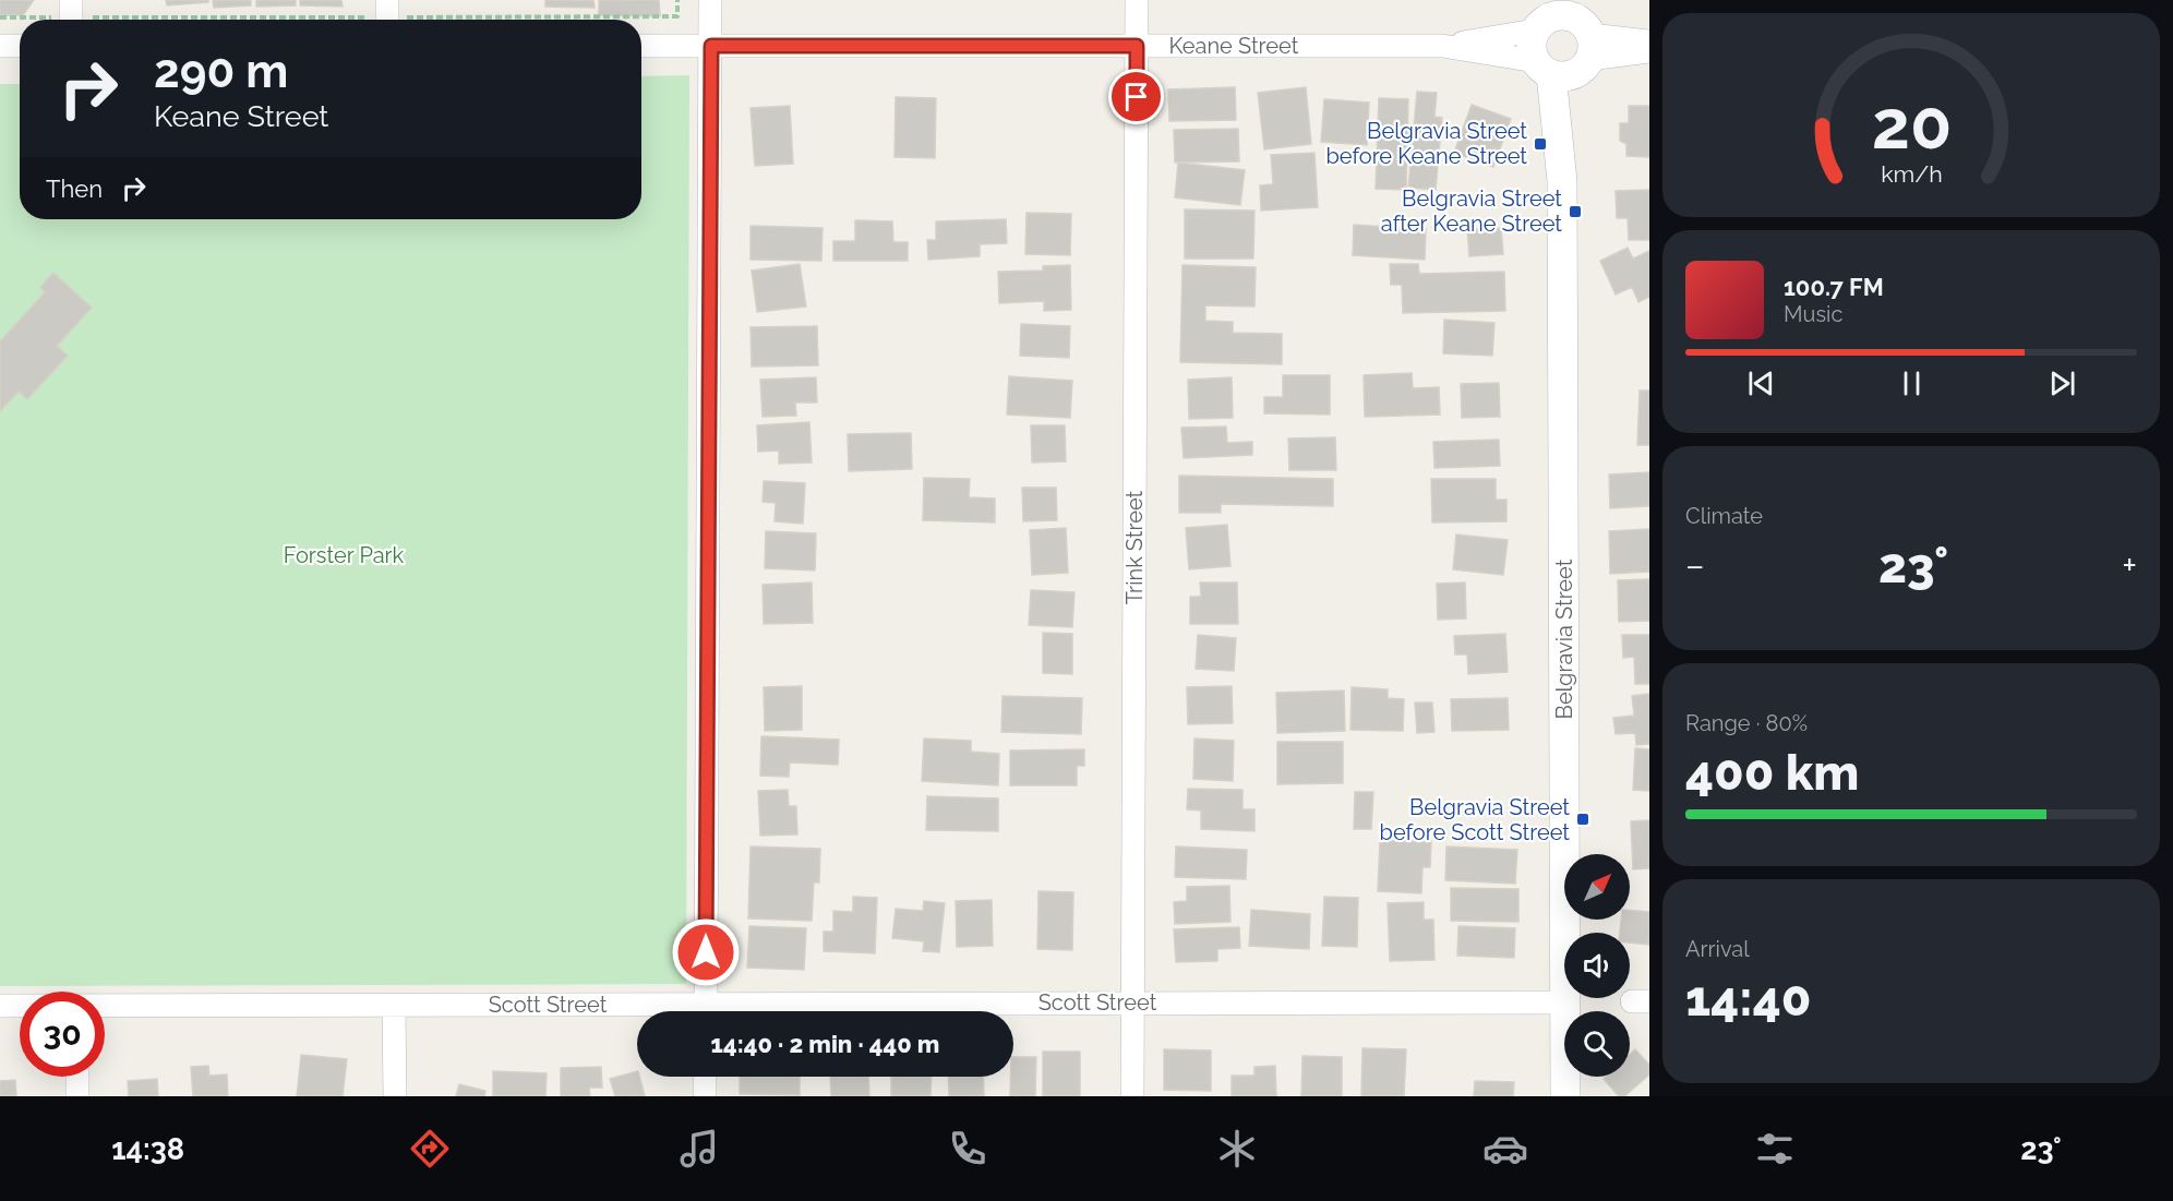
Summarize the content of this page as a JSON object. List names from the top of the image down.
{
  "streets": {
    "street": [
      "Keane Street",
      "Trink Street",
      "Belgravia Street",
      "Scott Street"
    ]
  },
  "crossings": [
    ["Keane Street", "Trink Street"],
    ["Keane Street", "Belgravia Street"],
    ["Trink Street", "Scott Street"],
    ["Belgravia Street", "Scott Street"]
  ],
  "parks": ["Forster Park"],
  "places": {
    "transit": ["Belgravia Street before Keane Street", "Belgravia Street after Keane Street", "Belgravia Street before Scott Street"]
  },
  "north": "top right",
  "page": {
    "turn": ["290 m", "Keane Street"],
    "then": "Then",
    "song": ["100.7 FM", "Music"],
    "tile": [
      "Climate",
      ["Range · 80%", "400 km"],
      ["Arrival", "14:40"]
    ],
    "heat": ["−", "23°", "+"],
    "limit": "30",
    "trip": "14:40 · 2 min · 440 m",
    "tabs": ["14:38", "23°"],
    "gauge": ["20", "km/h"]
  }
}
